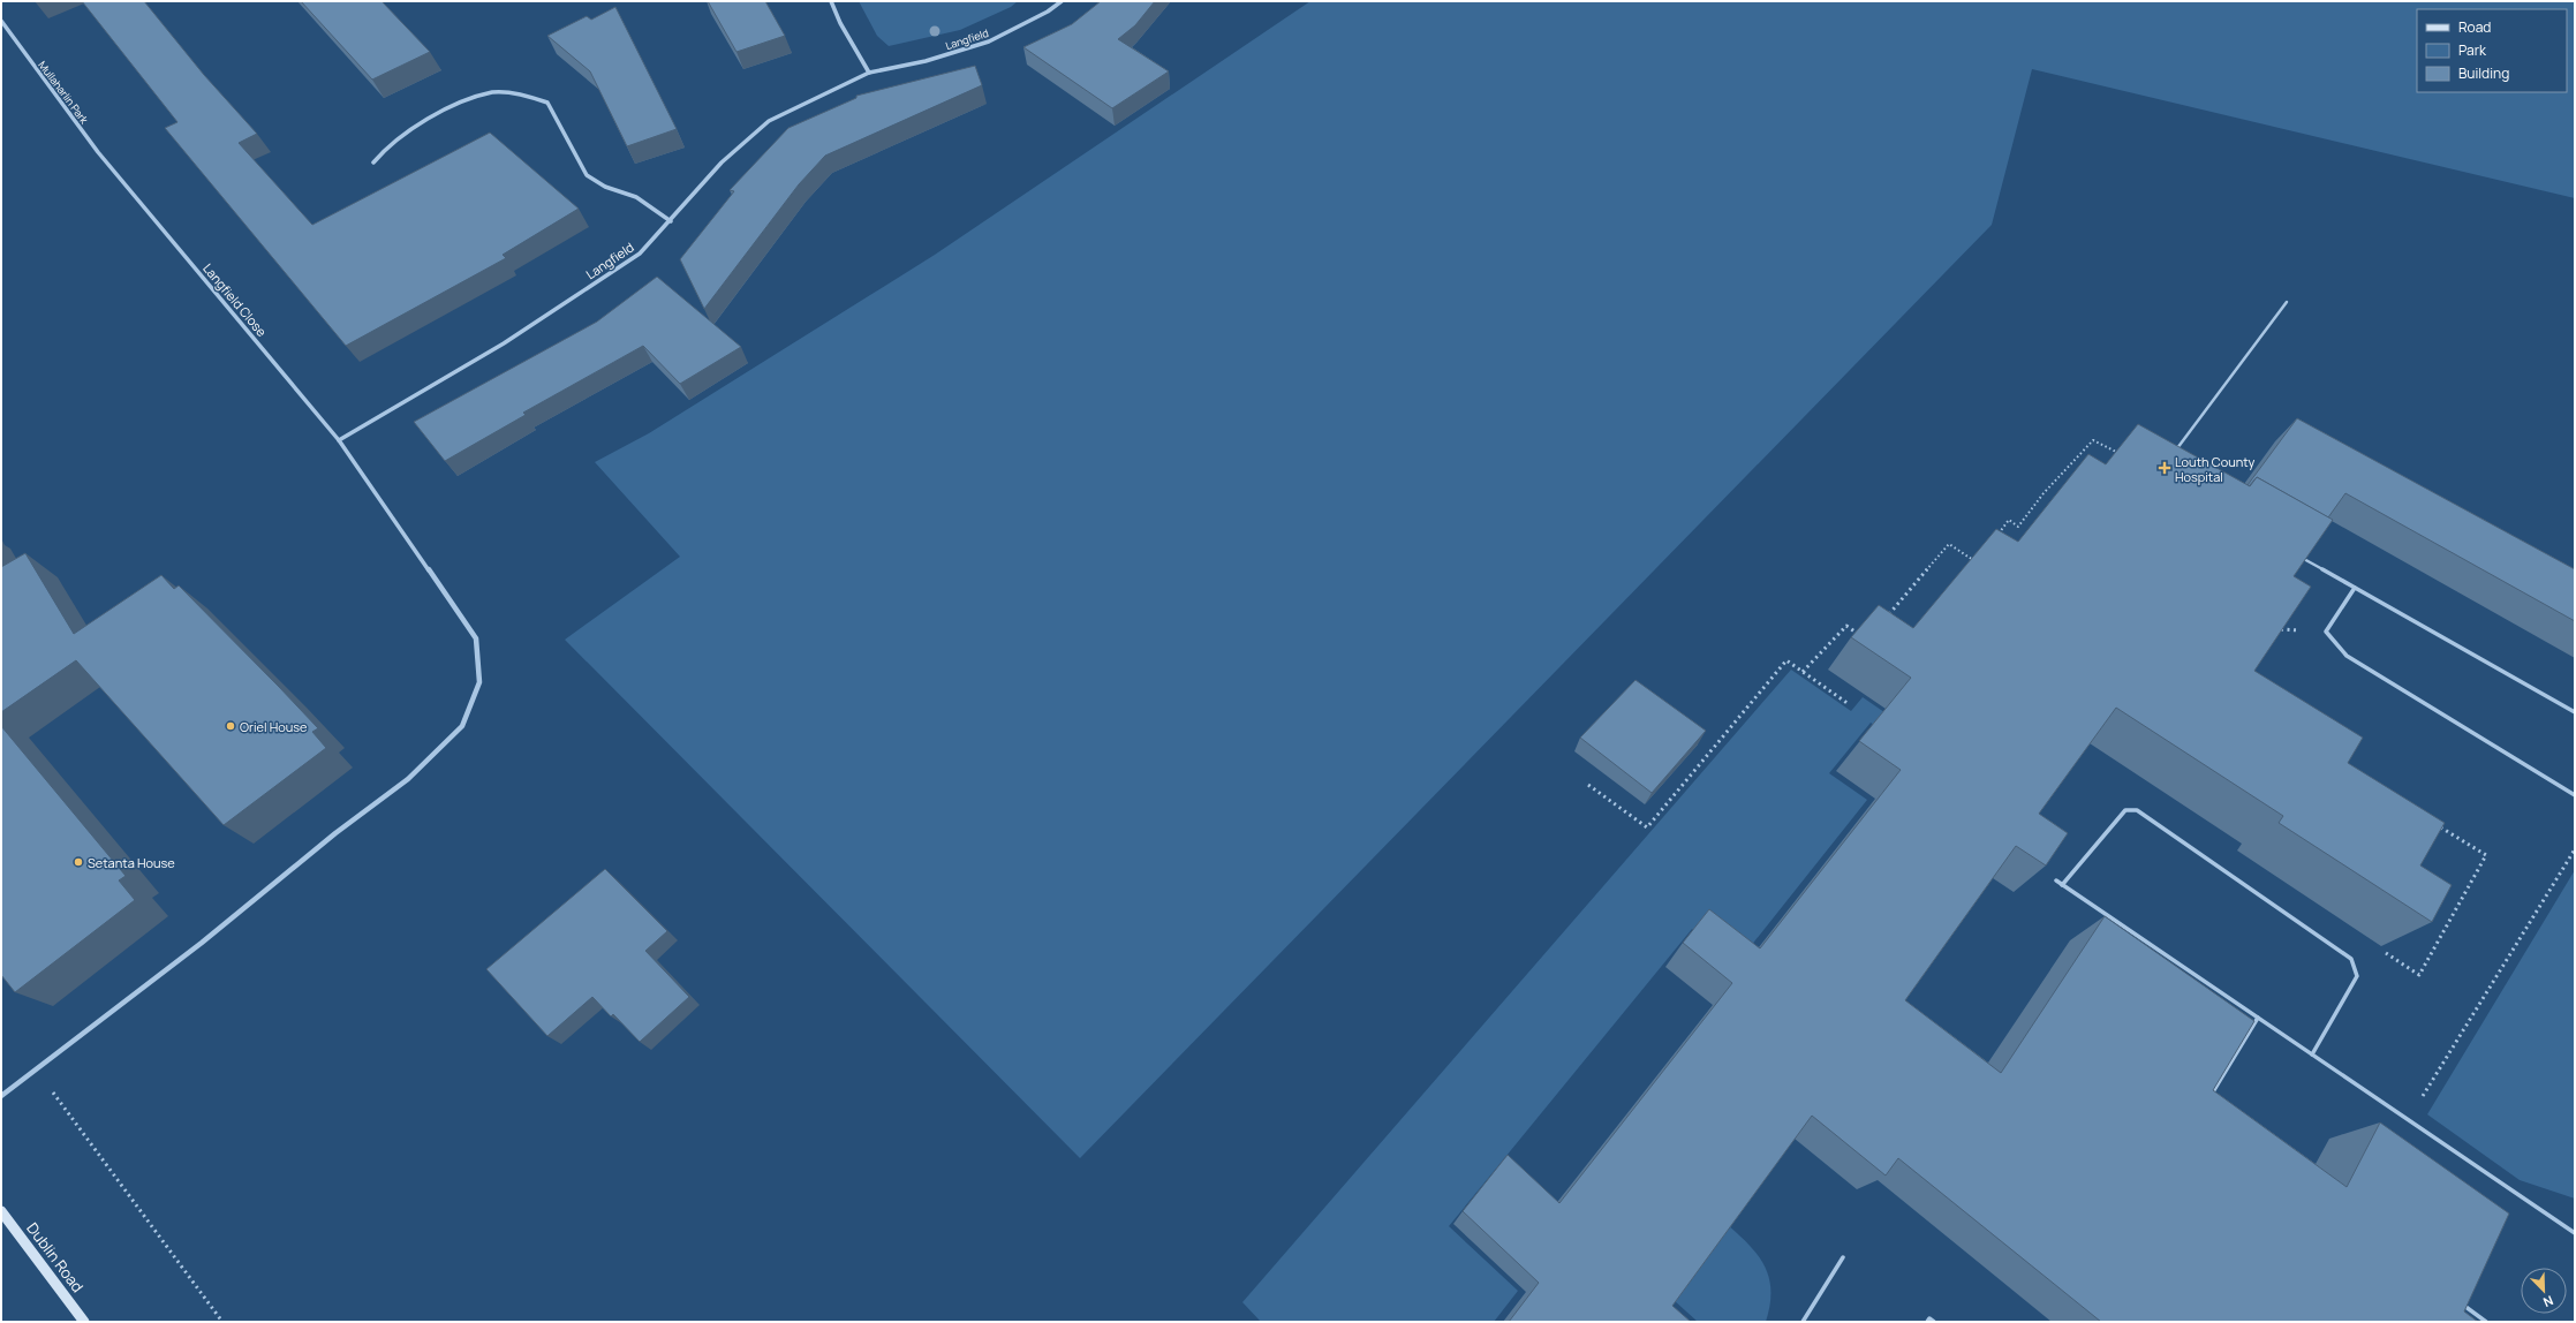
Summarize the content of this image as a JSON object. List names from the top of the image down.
{
  "streets": {
    "main road": ["Dublin Road"],
    "street": ["Langfield", "Mullaharlin Park", "Langfield Close"]
  },
  "crossings": [
    ["Langfield", "Langfield Close"],
    ["Mullaharlin Park", "Langfield Close"]
  ],
  "places": {
    "health": ["Louth County Hospital"],
    "other": ["Oriel House", "Setanta House"]
  },
  "legend": ["Road", "Park", "Building"],
  "north": "bottom right"
}
